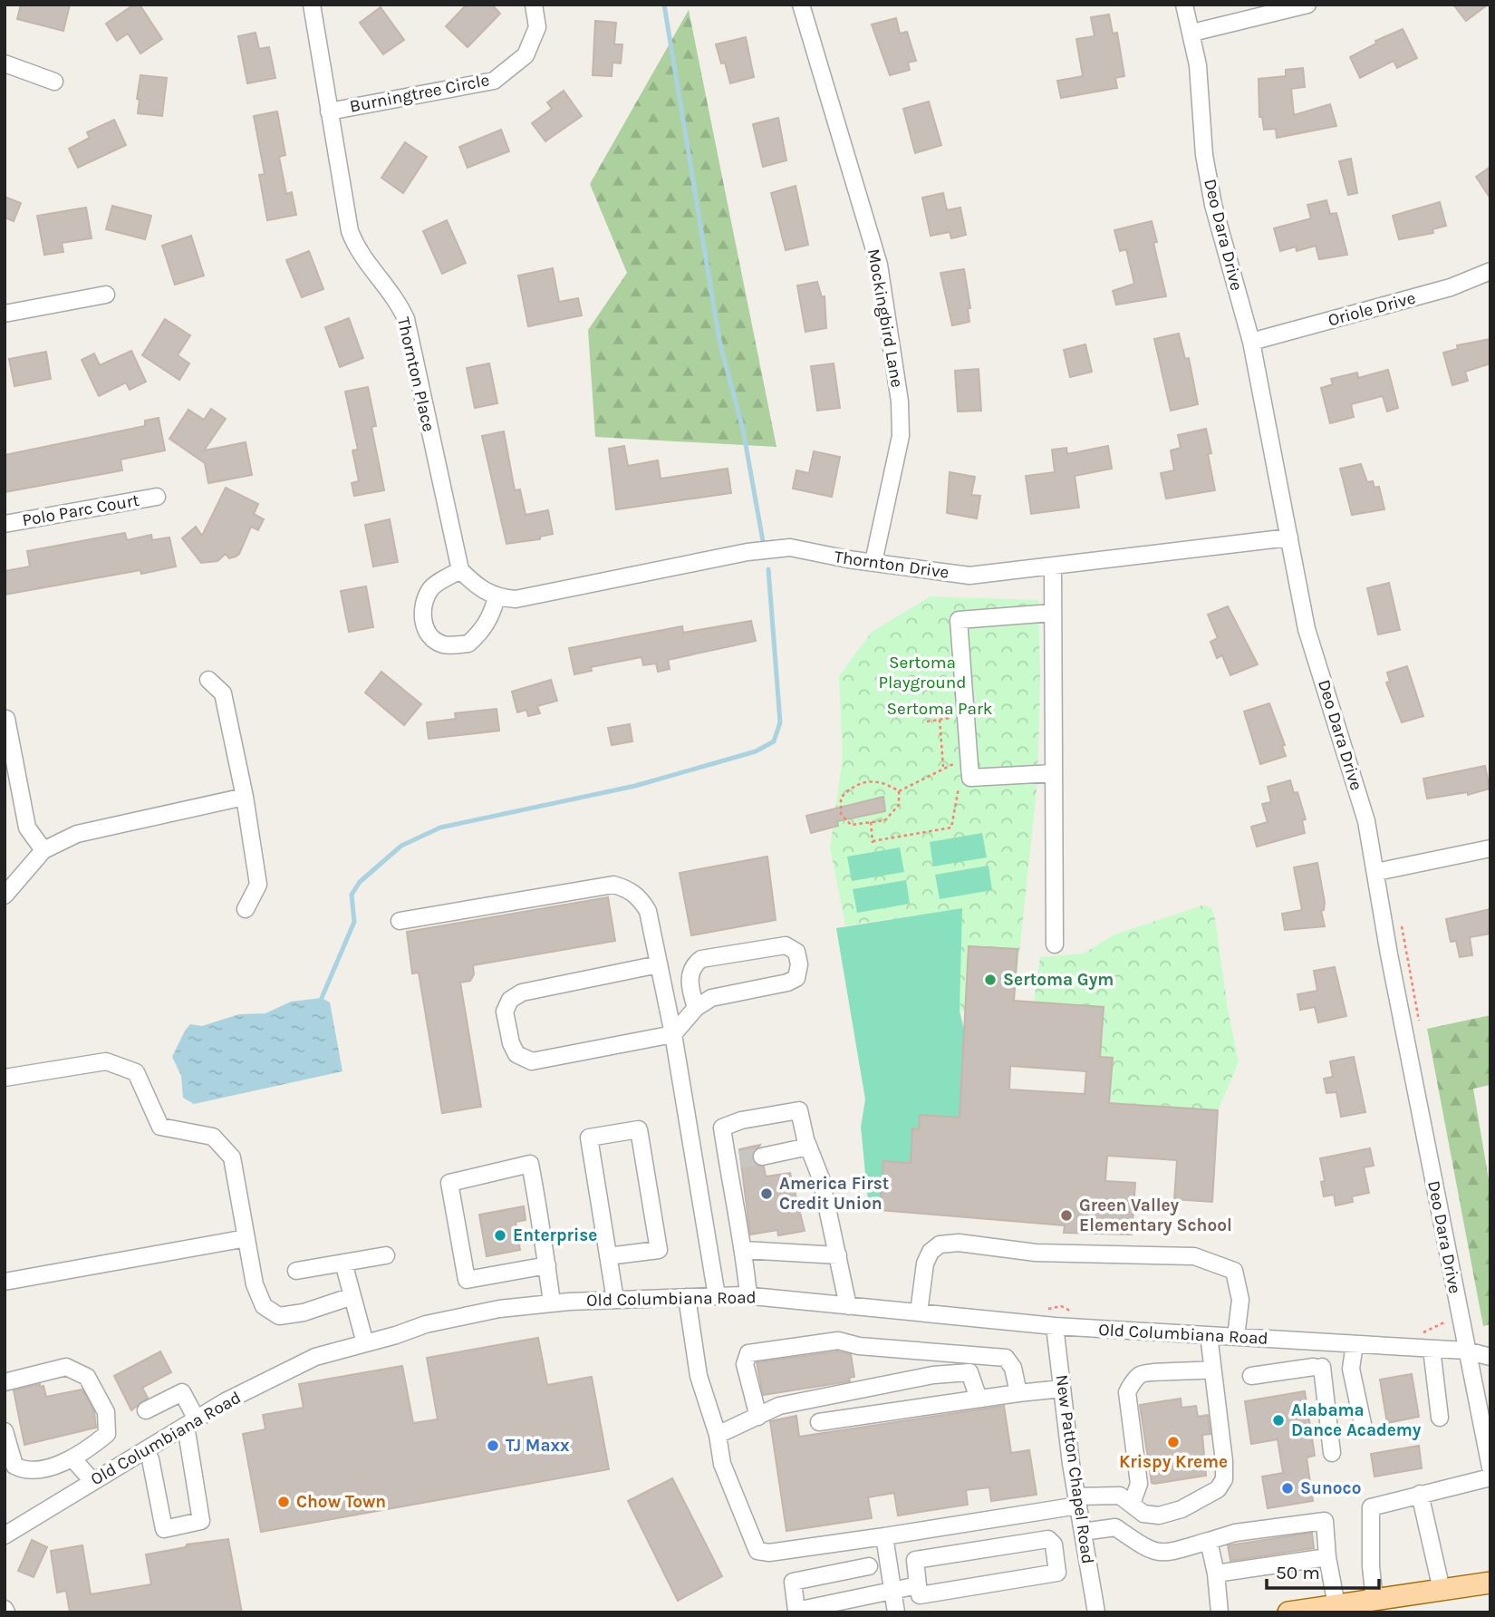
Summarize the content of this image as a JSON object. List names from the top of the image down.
{
  "streets": {
    "street": [
      "Burningtree Circle",
      "Deo Dara Drive",
      "Oriole Drive",
      "Mockingbird Lane",
      "Thornton Place",
      "Polo Parc Court",
      "Thornton Drive",
      "Old Columbiana Road",
      "New Patton Chapel Road"
    ]
  },
  "crossings": [
    ["Burningtree Circle", "Thornton Place"],
    ["Deo Dara Drive", "Oriole Drive"],
    ["Deo Dara Drive", "Thornton Drive"],
    ["Deo Dara Drive", "Old Columbiana Road"],
    ["Mockingbird Lane", "Thornton Drive"],
    ["Thornton Place", "Thornton Drive"],
    ["Old Columbiana Road", "New Patton Chapel Road"]
  ],
  "parks": ["Sertoma Playground", "Sertoma Park"],
  "places": [
    "Sertoma Gym",
    "America First Credit Union",
    "Green Valley Elementary School",
    "Enterprise",
    "Alabama Dance Academy",
    "Krispy Kreme",
    "TJ Maxx",
    "Sunoco",
    "Chow Town"
  ],
  "scale_bar": "50 m"
}
